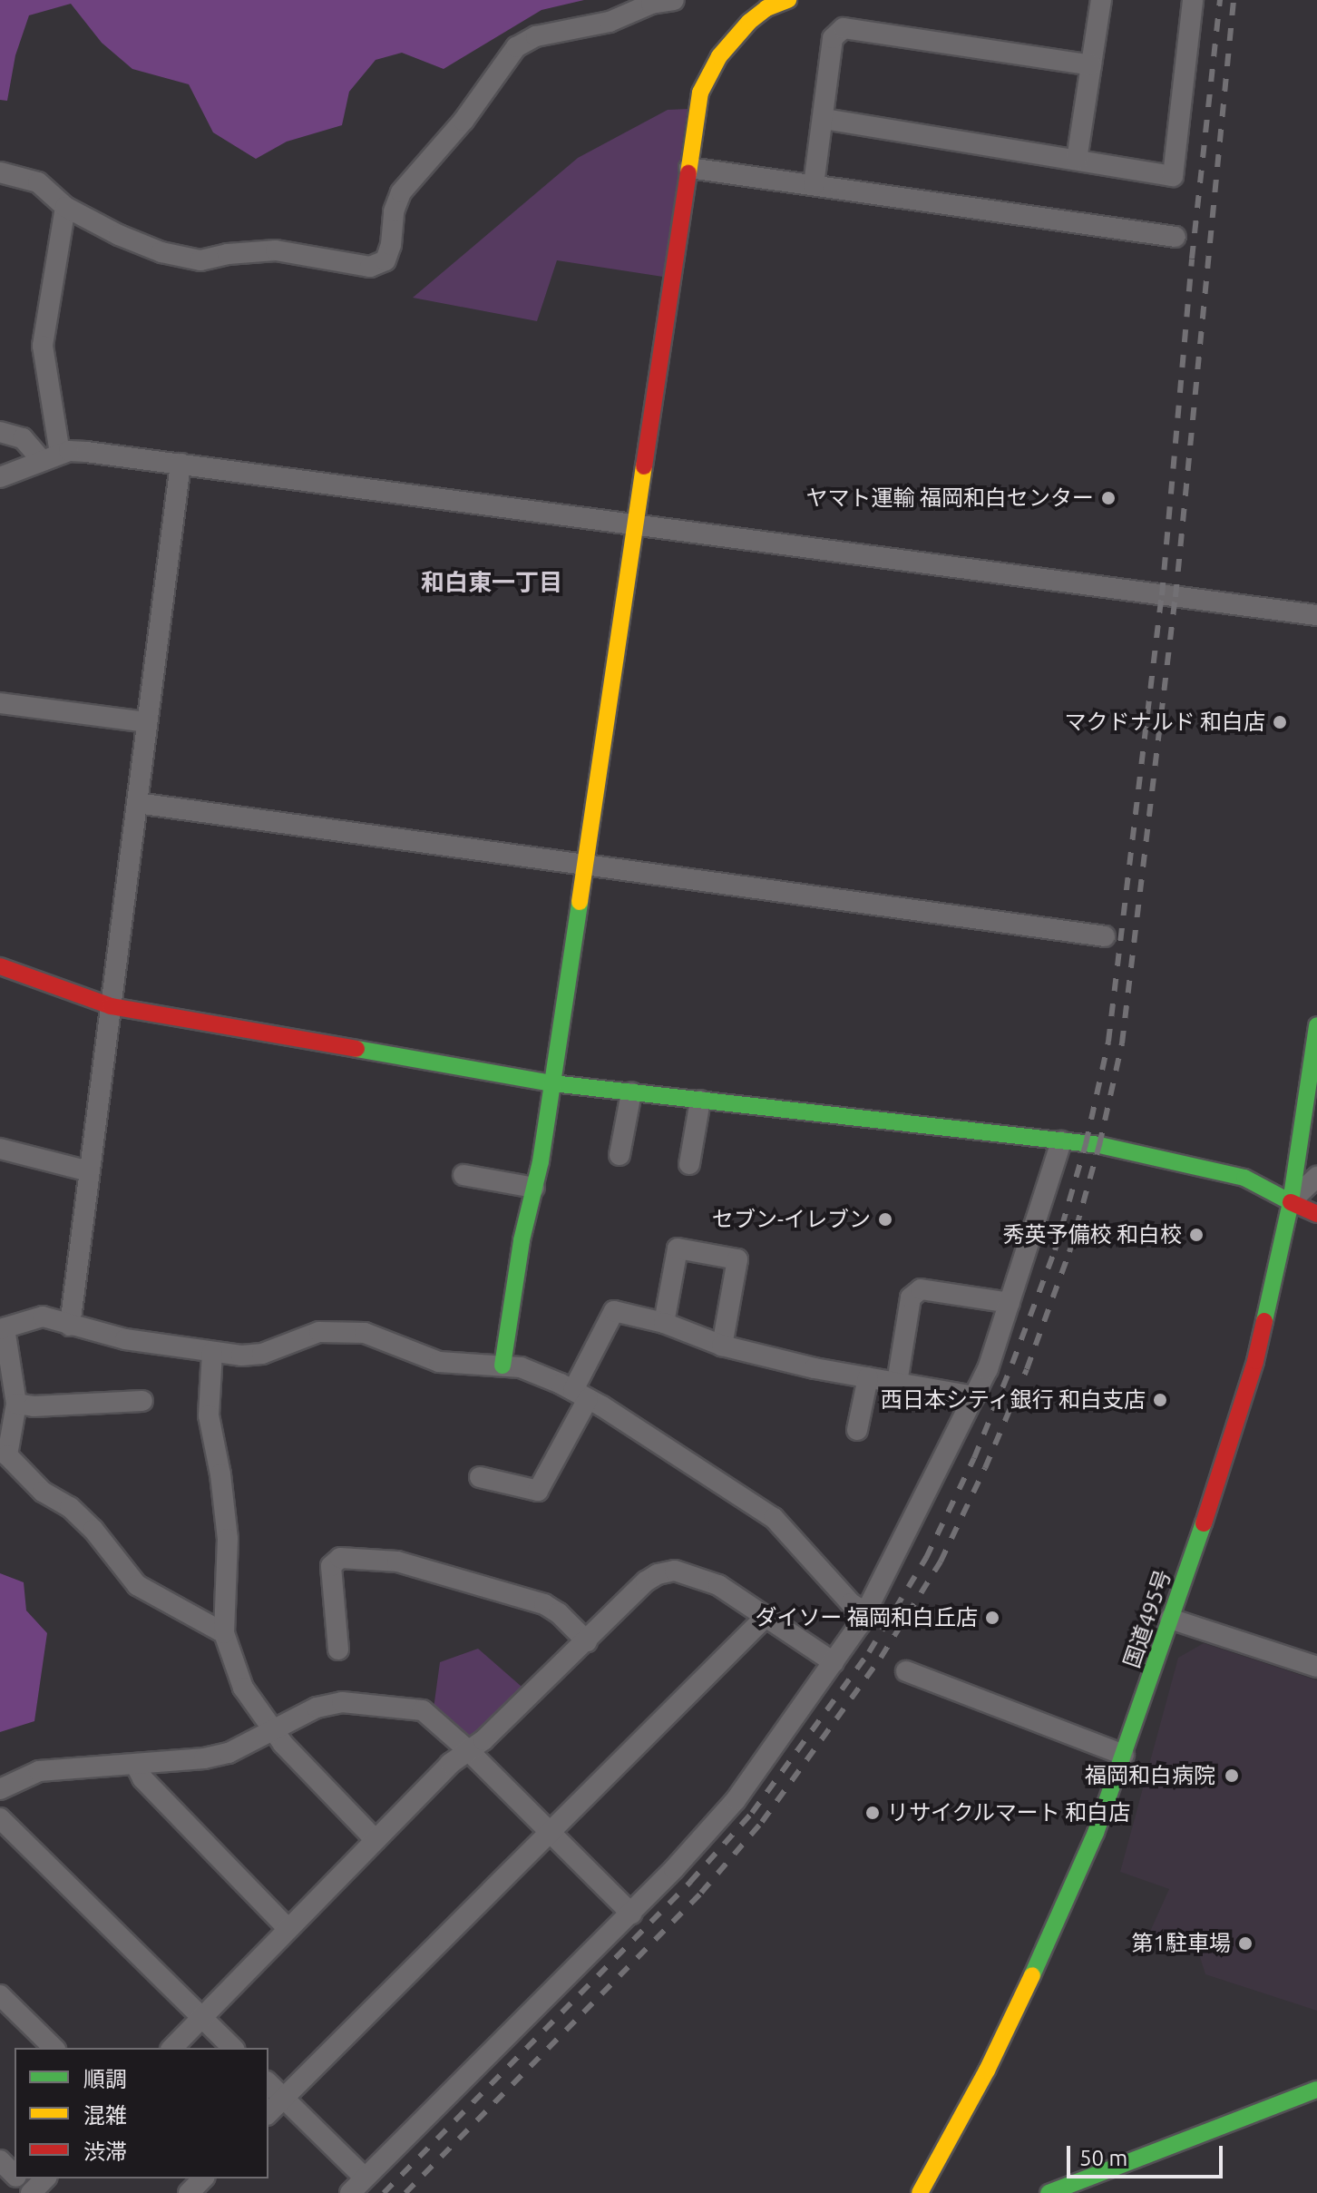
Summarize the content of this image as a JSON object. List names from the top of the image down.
{
  "streets": {
    "main road": ["国道495号"]
  },
  "districts": ["和白東一丁目"],
  "places": [
    "ヤマト運輸 福岡和白センター",
    "マクドナルド 和白店",
    "セブン-イレブン",
    "秀英予備校 和白校",
    "西日本シティ銀行 和白支店",
    "ダイソー 福岡和白丘店",
    "福岡和白病院",
    "リサイクルマート 和白店",
    "第1駐車場"
  ],
  "legend": ["順調", "混雑", "渋滞"],
  "scale_bar": "50 m"
}
